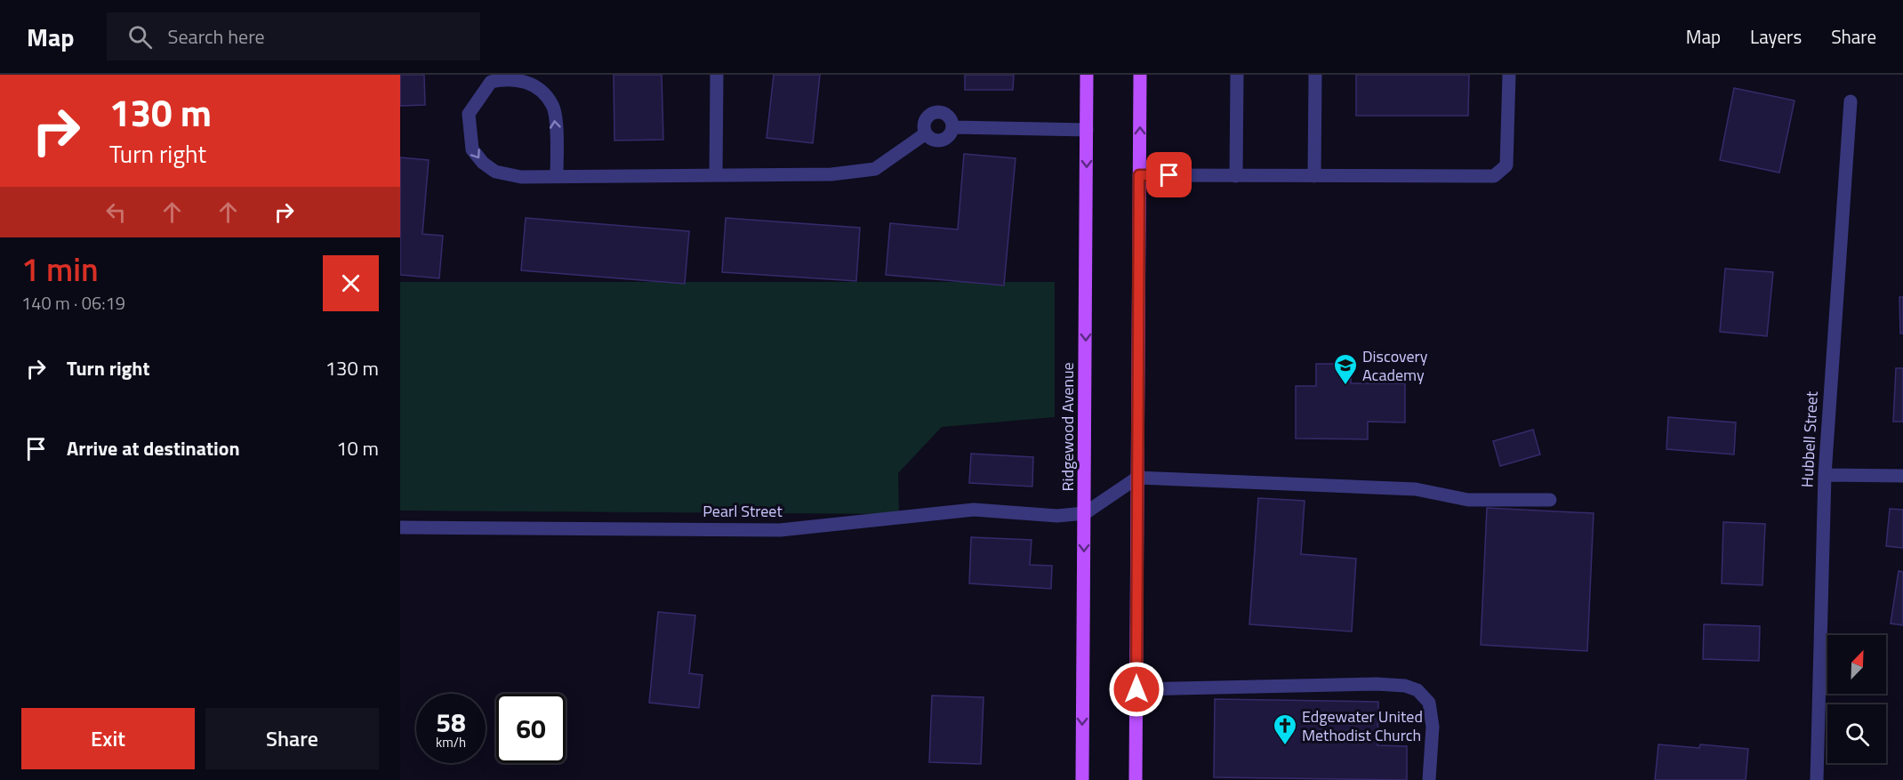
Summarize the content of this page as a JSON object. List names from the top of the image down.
{
  "streets": {
    "main road": ["Ridgewood Avenue"],
    "street": ["Hubbell Street", "Pearl Street"]
  },
  "crossings": [
    ["Ridgewood Avenue", "Pearl Street"]
  ],
  "places": {
    "school or university": ["Discovery Academy"],
    "church": ["Edgewater United Methodist Church"]
  },
  "north": "top right",
  "page": {
    "header": "Map",
    "search": "Search here",
    "nav": ["Map", "Layers", "Share"],
    "turn": ["130 m", "Turn right"],
    "heading": ["1 min", "140 m · 06:19"],
    "list": [
      {
        "name": "Turn right",
        "value": "130 m"
      },
      {
        "name": "Arrive at destination",
        "value": "10 m"
      }
    ],
    "speed": "58 km/h",
    "limit": "60",
    "buttons": ["Exit", "Share"]
  }
}
